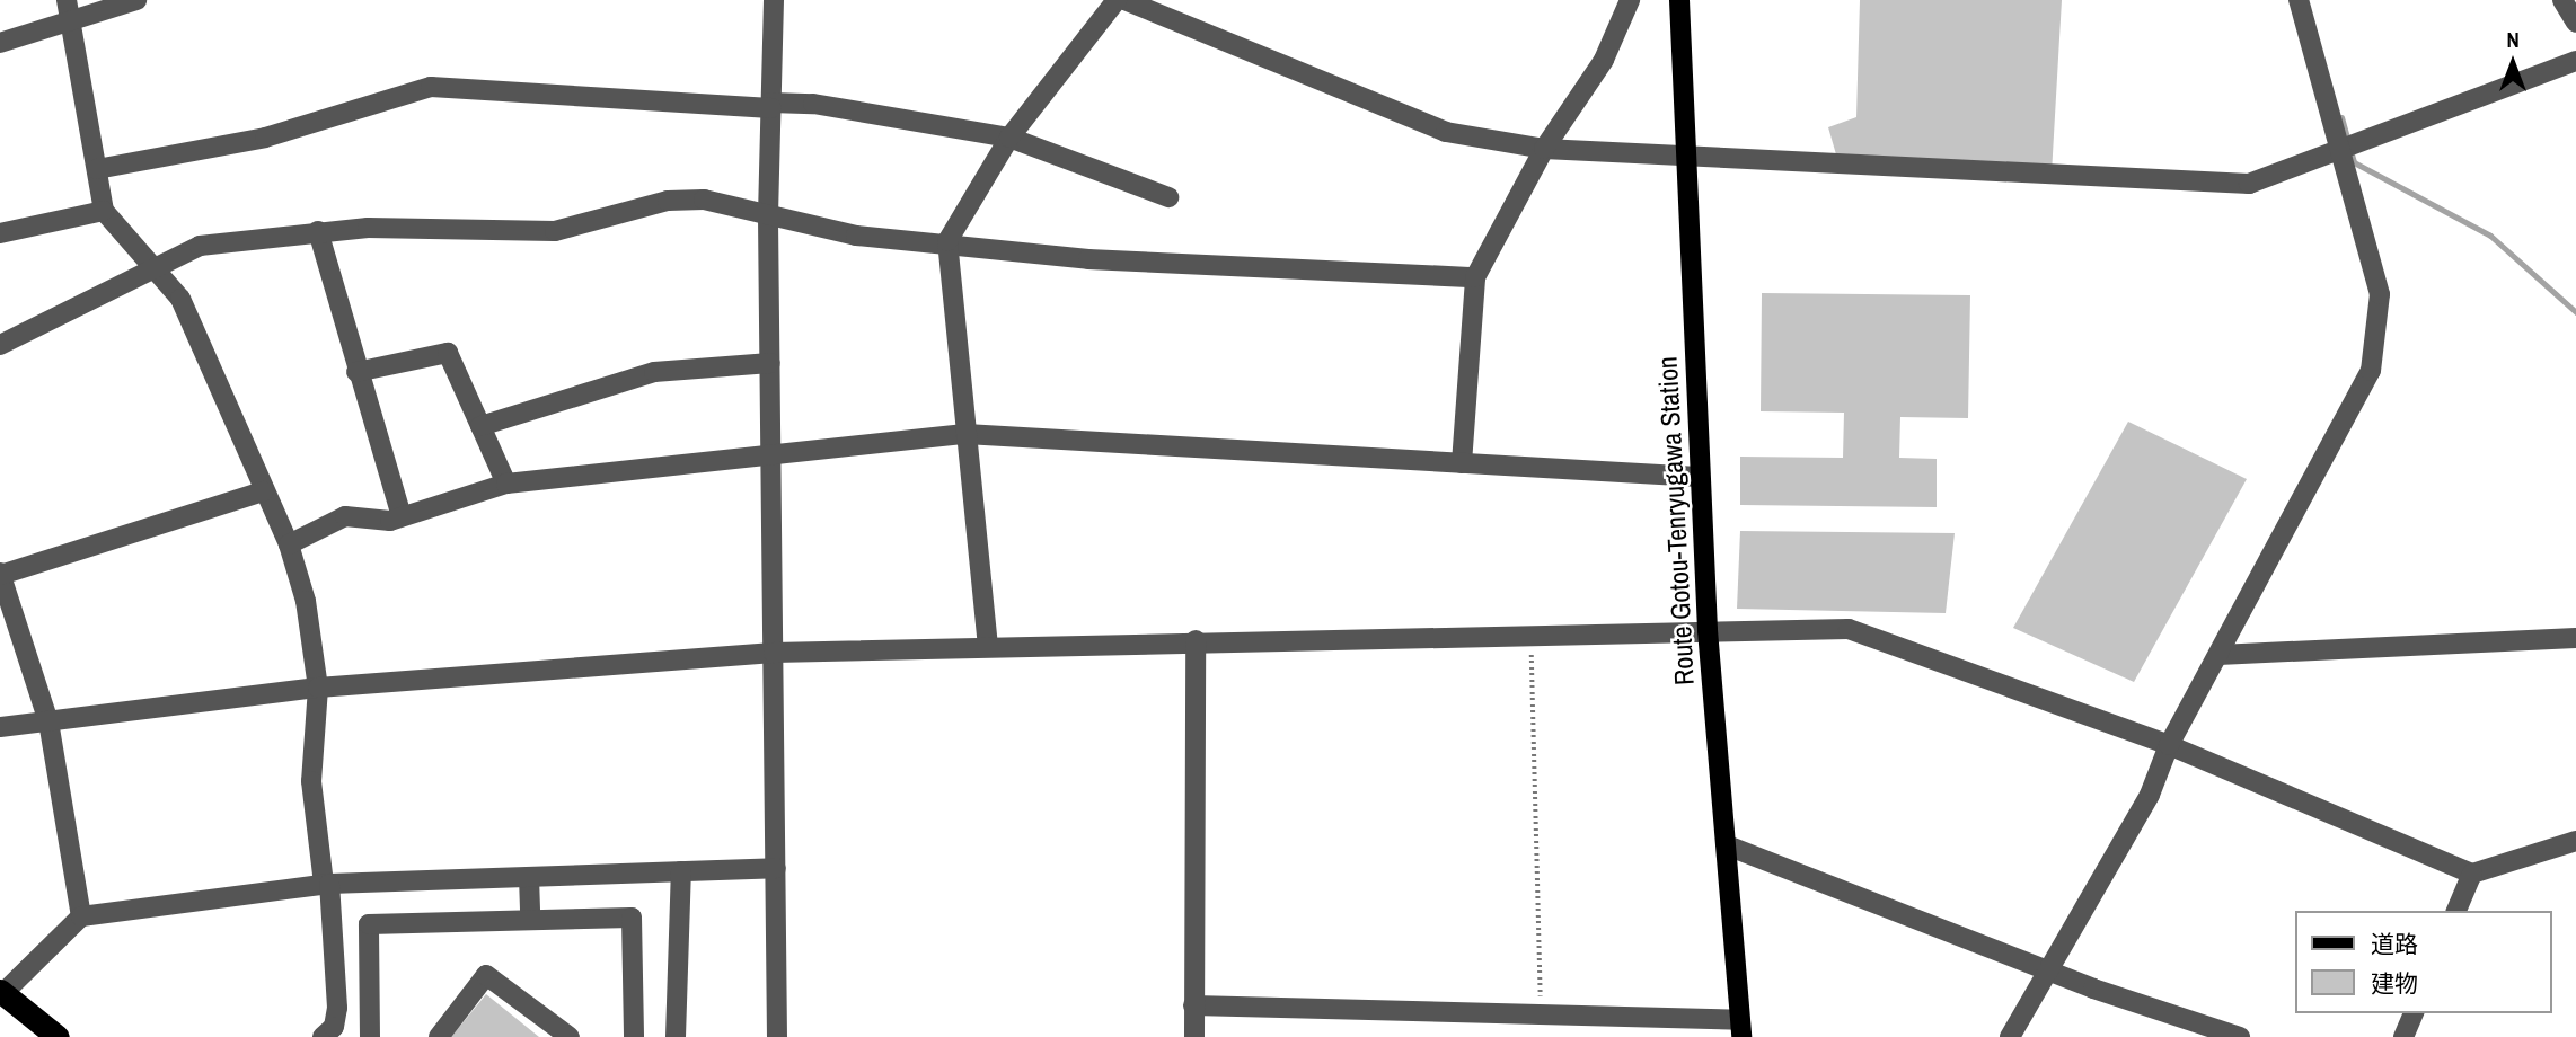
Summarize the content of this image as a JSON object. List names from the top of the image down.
{
  "streets": {
    "main road": ["Route Gotou-Tenryugawa Station"]
  },
  "legend": ["道路", "建物"],
  "north": "top"
}
